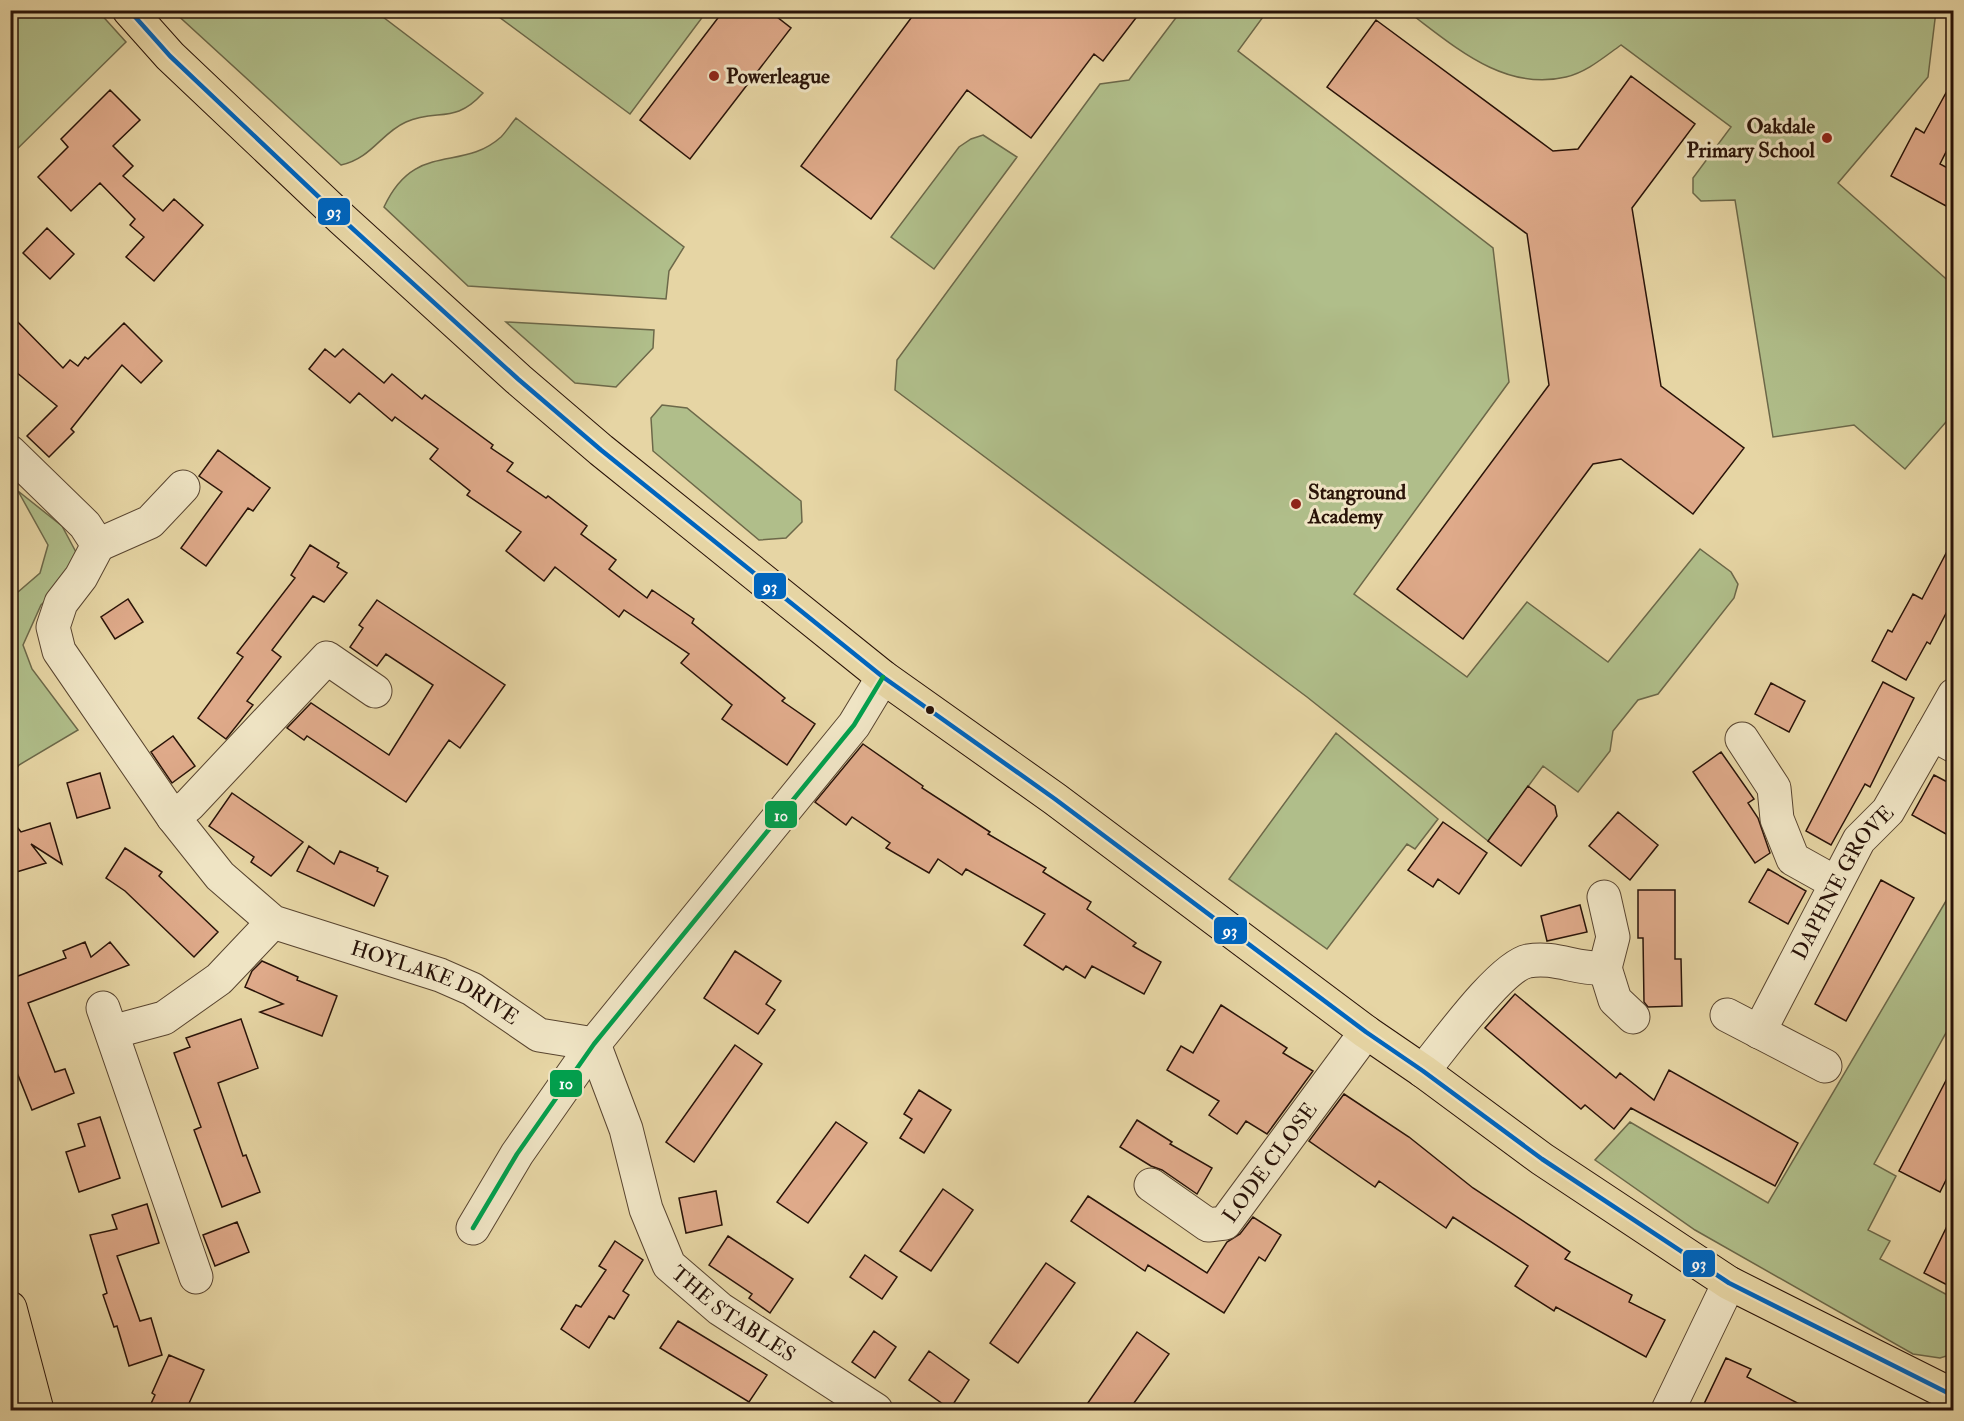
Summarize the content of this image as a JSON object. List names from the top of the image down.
{
  "streets": {
    "street": [
      "DAPHNE GROVE",
      "HOYLAKE DRIVE",
      "LODE CLOSE",
      "THE STABLES"
    ]
  },
  "crossings": [
    ["HOYLAKE DRIVE", "THE STABLES"]
  ],
  "places": ["Powerleague", "Oakdale Primary School", "Stanground Academy"],
  "lines": ["transit line 93", "transit line 10"]
}
